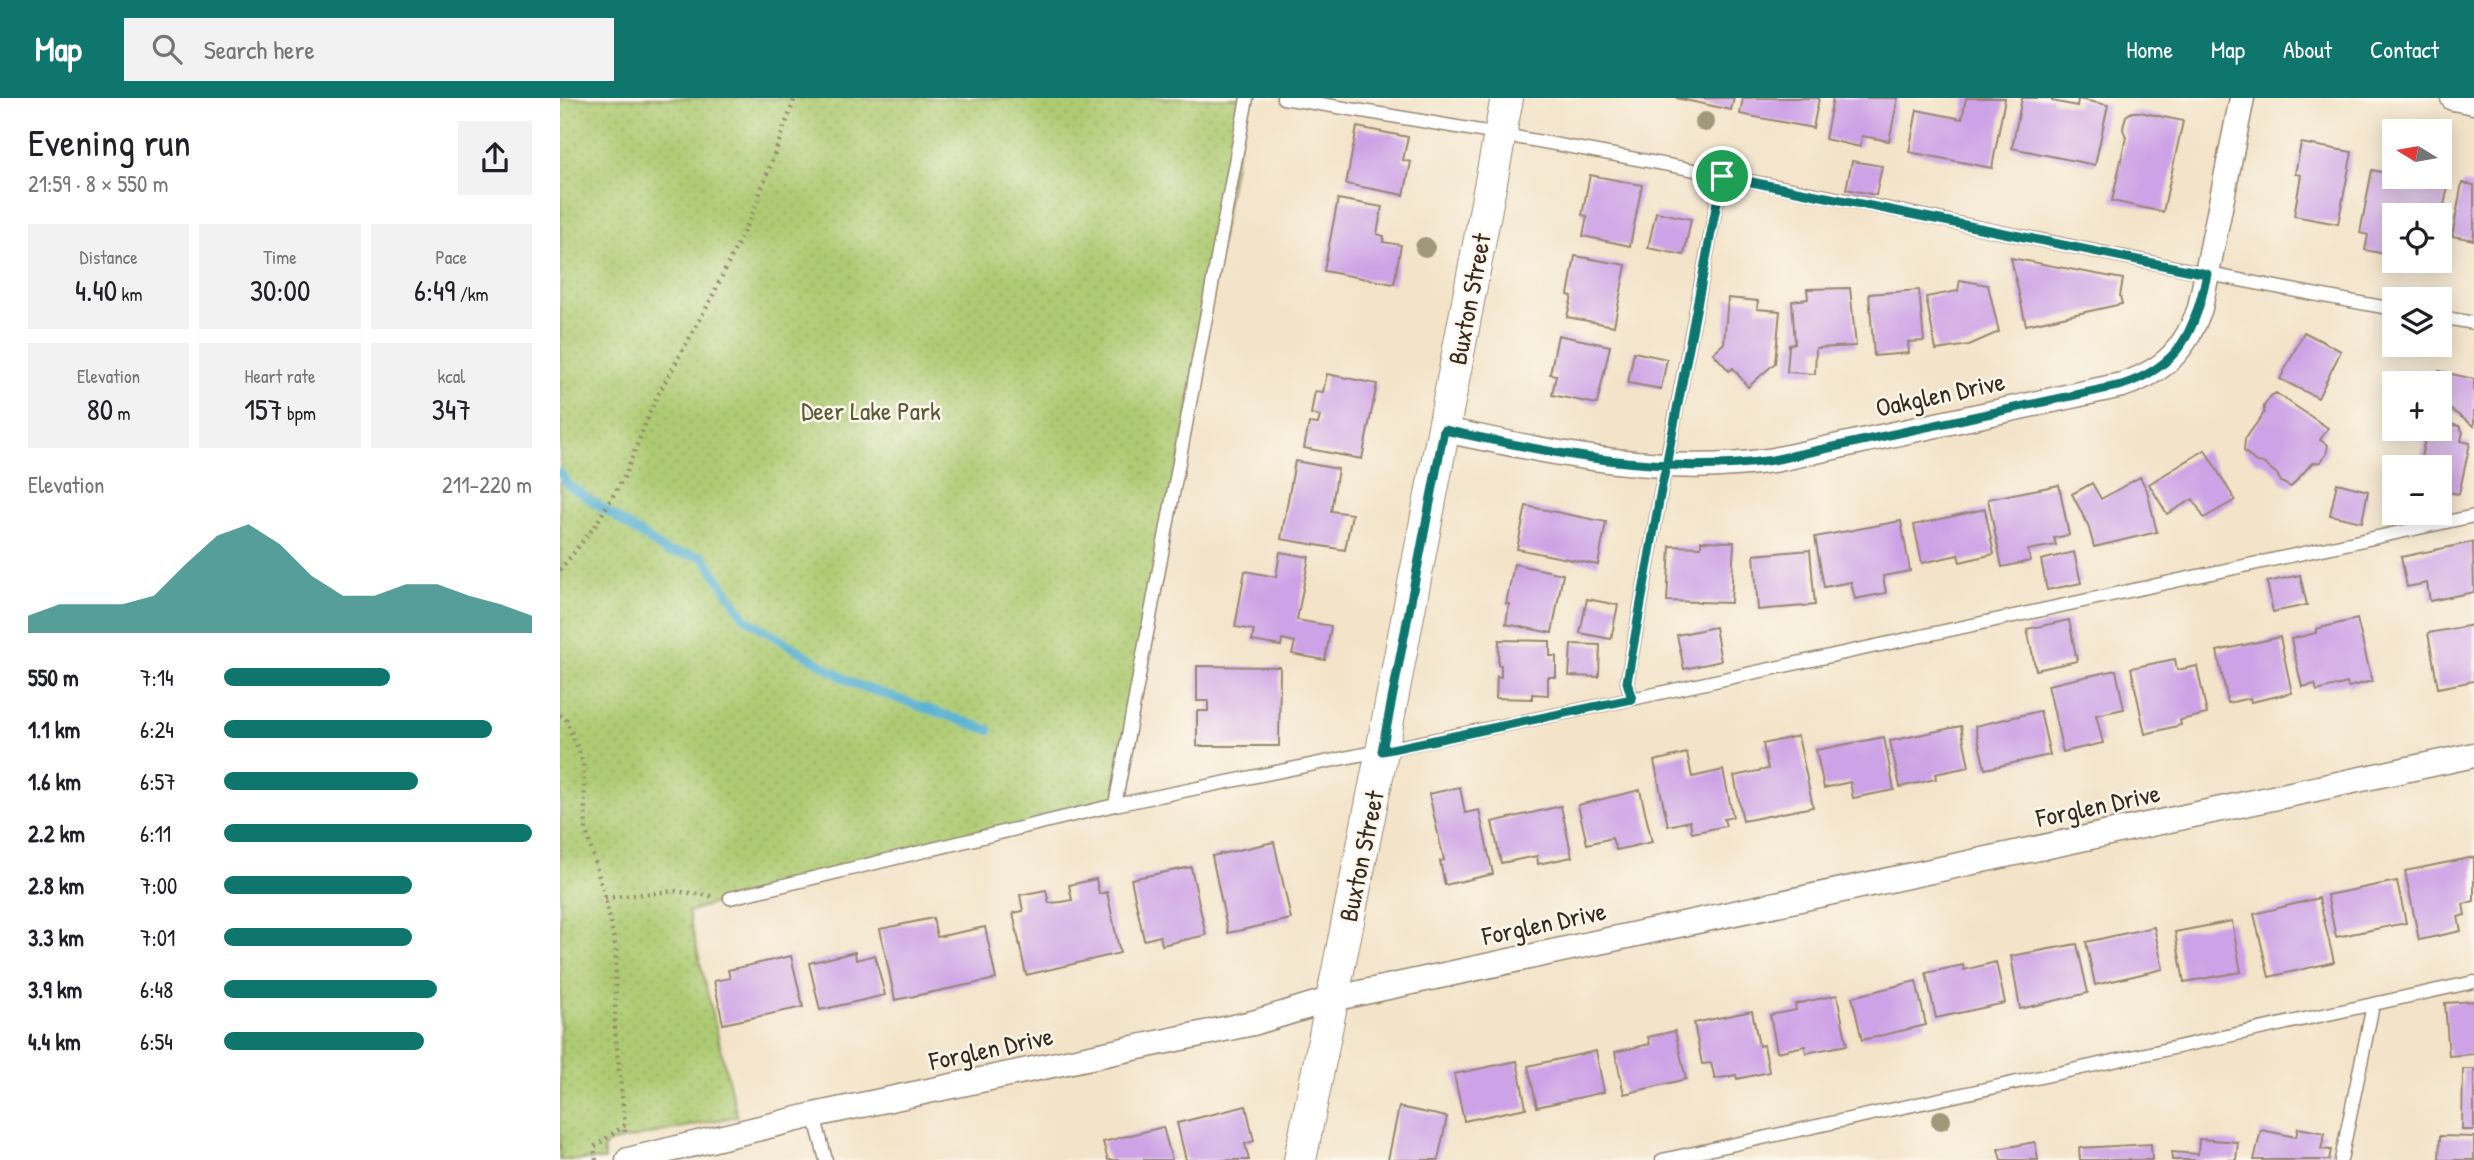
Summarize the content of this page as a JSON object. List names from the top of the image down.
{
  "streets": {
    "street": ["Buxton Street", "Oakglen Drive", "Forglen Drive"]
  },
  "crossings": [
    ["Buxton Street", "Oakglen Drive"],
    ["Buxton Street", "Forglen Drive"]
  ],
  "parks": ["Deer Lake Park"],
  "north": "left",
  "page": {
    "header": "Map",
    "search": "Search here",
    "nav": [
      "Home",
      "Map",
      "About",
      "Contact"
    ],
    "heading": ["Evening run", "21:59 · 8 × 550 m"],
    "map_buttons": ["+", "−"],
    "stats": [
      ["Distance", "4.40 km"],
      ["Time", "30:00"],
      ["Pace", "6:49 /km"],
      ["Elevation", "80 m"],
      ["Heart rate", "157 bpm"],
      ["kcal", "347"]
    ],
    "chart": ["Elevation", "211–220 m"],
    "list": [
      {
        "name": "550 m",
        "note": "7:14"
      },
      {
        "name": "1.1 km",
        "note": "6:24"
      },
      {
        "name": "1.6 km",
        "note": "6:57"
      },
      {
        "name": "2.2 km",
        "note": "6:11"
      },
      {
        "name": "2.8 km",
        "note": "7:00"
      },
      {
        "name": "3.3 km",
        "note": "7:01"
      },
      {
        "name": "3.9 km",
        "note": "6:48"
      },
      {
        "name": "4.4 km",
        "note": "6:54"
      }
    ]
  }
}
